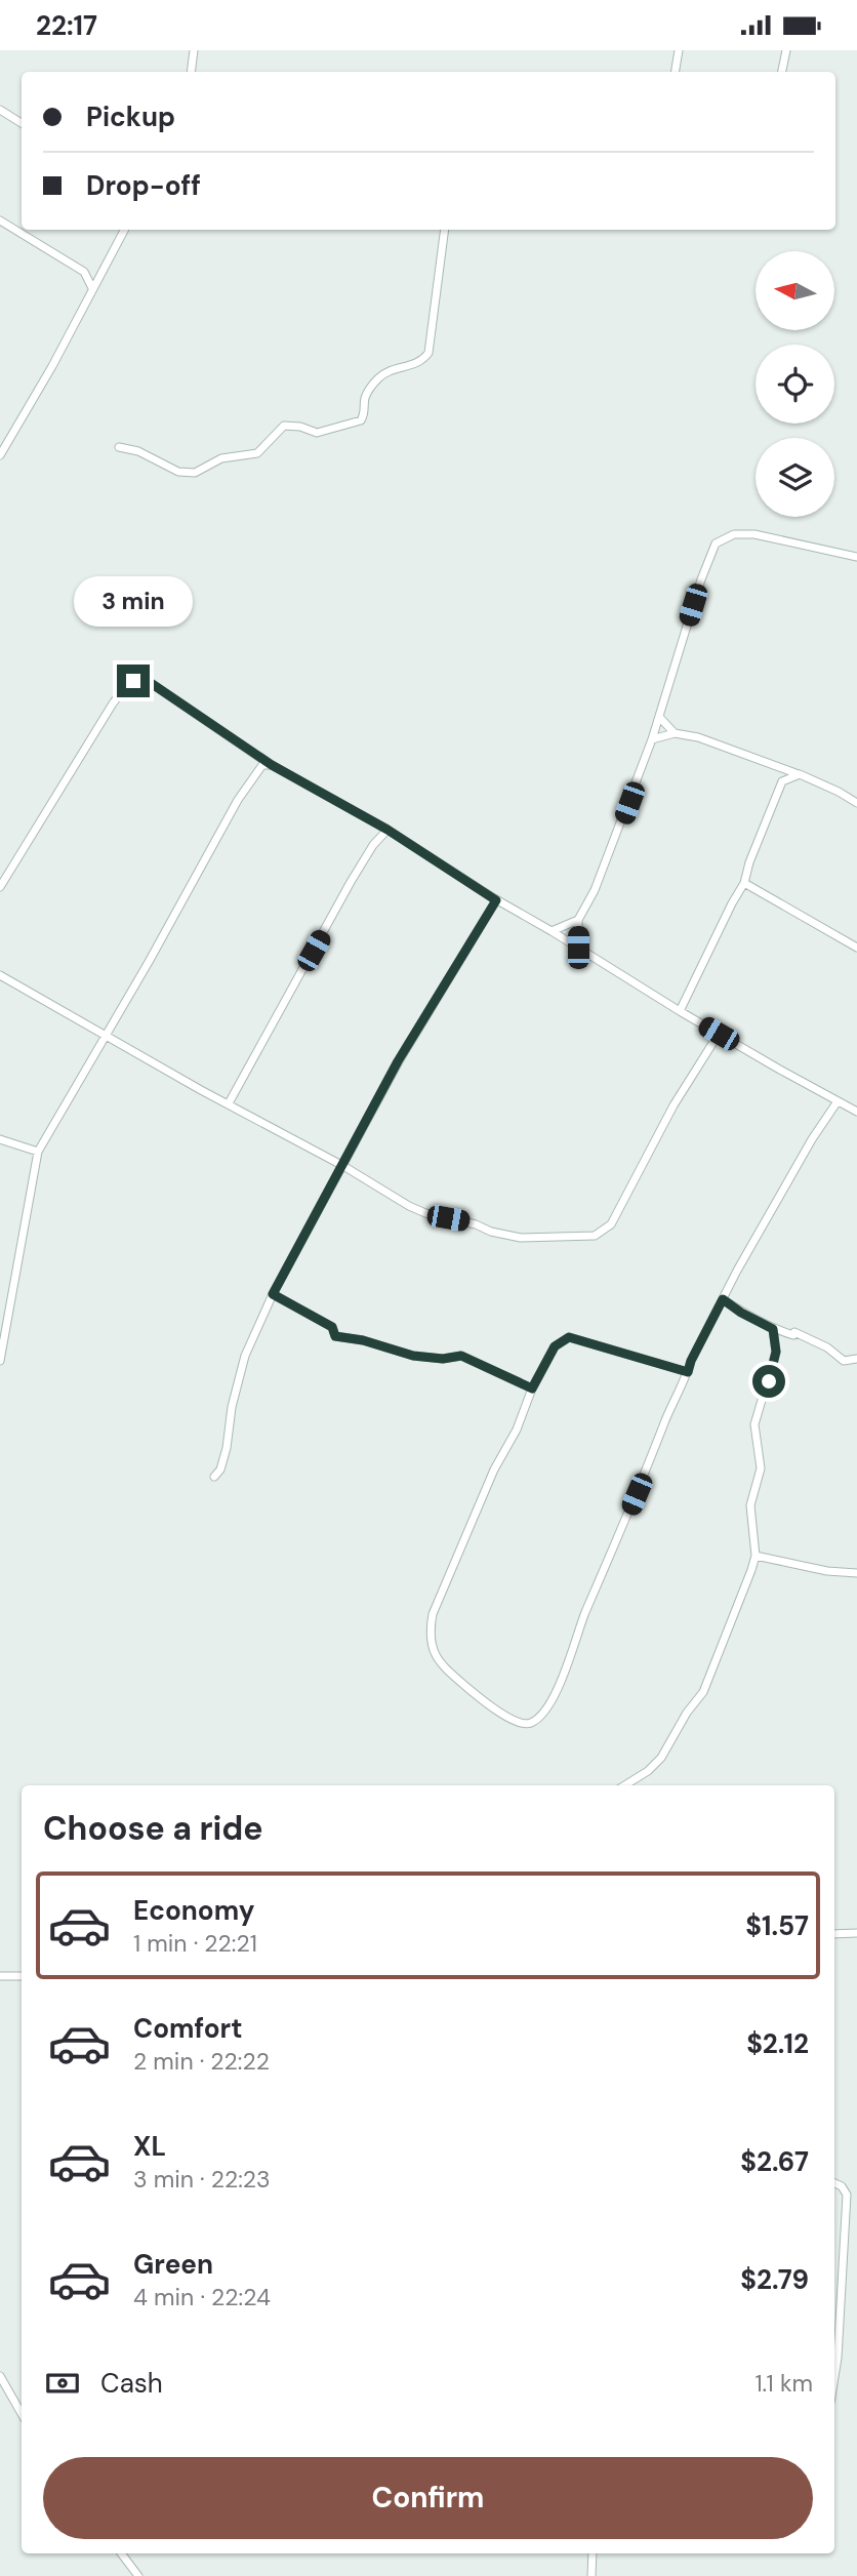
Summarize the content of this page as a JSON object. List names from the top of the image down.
{
  "north": "left",
  "page": {
    "status": "22:17",
    "banner": ["Pickup", "Drop-off"],
    "bubble": "3 min",
    "heading": "Choose a ride",
    "list": [
      {
        "name": "Economy",
        "note": "1 min · 22:21",
        "value": "$1.57"
      },
      {
        "name": "Comfort",
        "note": "2 min · 22:22",
        "value": "$2.12"
      },
      {
        "name": "XL",
        "note": "3 min · 22:23",
        "value": "$2.67"
      },
      {
        "name": "Green",
        "note": "4 min · 22:24",
        "value": "$2.79"
      }
    ],
    "pay": ["Cash", "1.1 km"],
    "buttons": "Confirm"
  }
}
